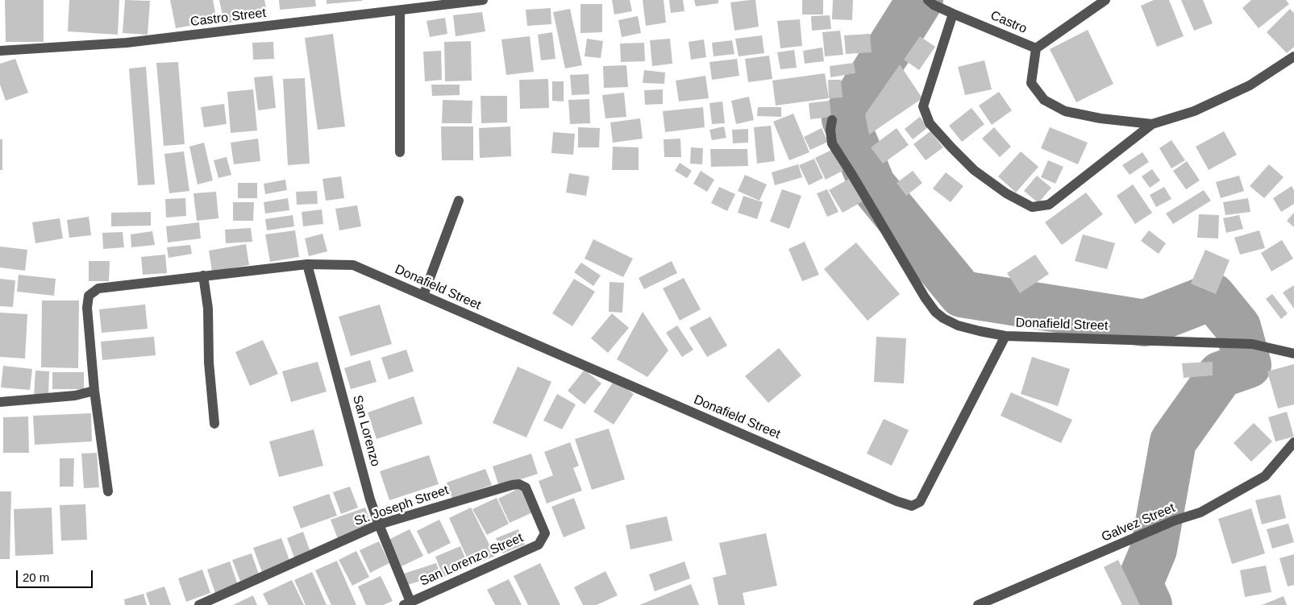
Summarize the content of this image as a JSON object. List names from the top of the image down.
{
  "streets": {
    "street": [
      "Castro Street",
      "Castro",
      "Donafield Street",
      "San Lorenzo",
      "St. Joseph Street",
      "Galvez Street",
      "San Lorenzo Street"
    ]
  },
  "crossings": [
    ["Donafield Street", "San Lorenzo"],
    ["San Lorenzo", "St. Joseph Street"],
    ["San Lorenzo", "San Lorenzo Street"],
    ["St. Joseph Street", "San Lorenzo Street"]
  ],
  "scale_bar": "20 m"
}
